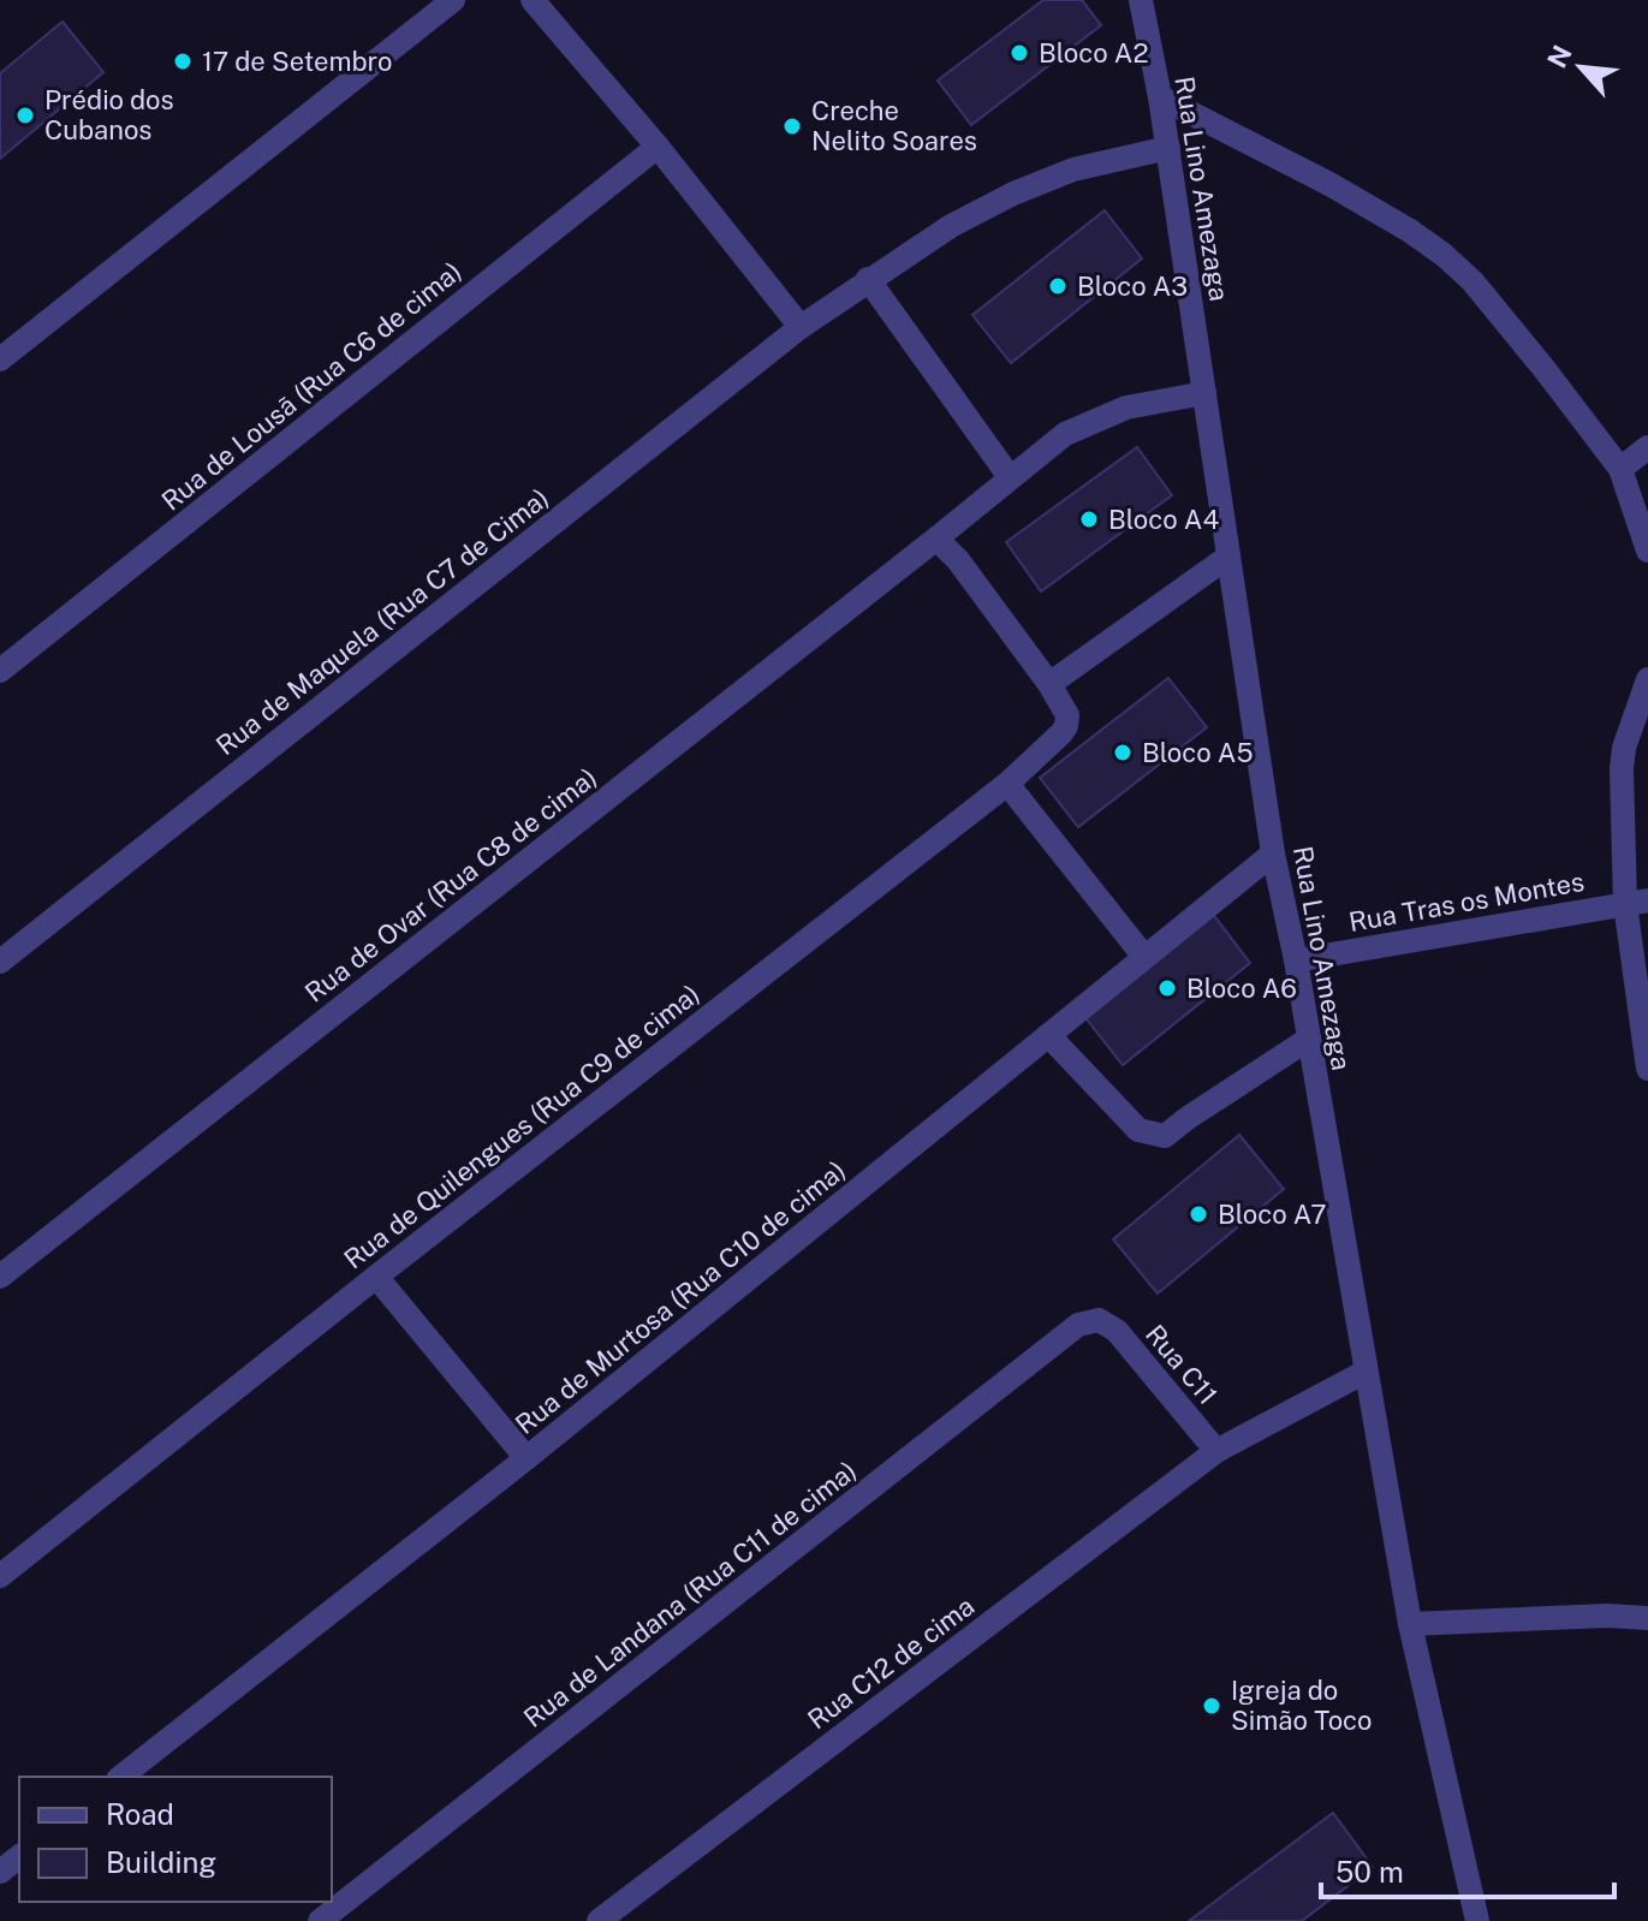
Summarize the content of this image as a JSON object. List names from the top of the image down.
{
  "streets": {
    "street": [
      "Rua Lino Amezaga",
      "Rua de Lousã (Rua C6 de cima)",
      "Rua de Maquela (Rua C7 de Cima)",
      "Rua de Ovar (Rua C8 de cima)",
      "Rua Tras os Montes",
      "Rua de Quilengues (Rua C9 de cima)",
      "Rua de Murtosa (Rua C10 de cima)",
      "Rua C11",
      "Rua de Landana (Rua C11 de cima)",
      "Rua C12 de cima"
    ]
  },
  "crossings": [
    ["Rua Lino Amezaga", "Rua de Maquela (Rua C7 de Cima)"],
    ["Rua Lino Amezaga", "Rua de Ovar (Rua C8 de cima)"],
    ["Rua Lino Amezaga", "Rua Tras os Montes"],
    ["Rua Lino Amezaga", "Rua de Murtosa (Rua C10 de cima)"],
    ["Rua Lino Amezaga", "Rua C12 de cima"],
    ["Rua C11", "Rua de Landana (Rua C11 de cima)"],
    ["Rua C11", "Rua C12 de cima"]
  ],
  "places": [
    "Bloco A2",
    "17 de Setembro",
    "Prédio dos Cubanos",
    "Creche Nelito Soares",
    "Bloco A3",
    "Bloco A4",
    "Bloco A5",
    "Bloco A6",
    "Bloco A7",
    "Igreja do Simão Toco"
  ],
  "legend": ["Road", "Building"],
  "scale_bar": "50 m",
  "north": "top left"
}
